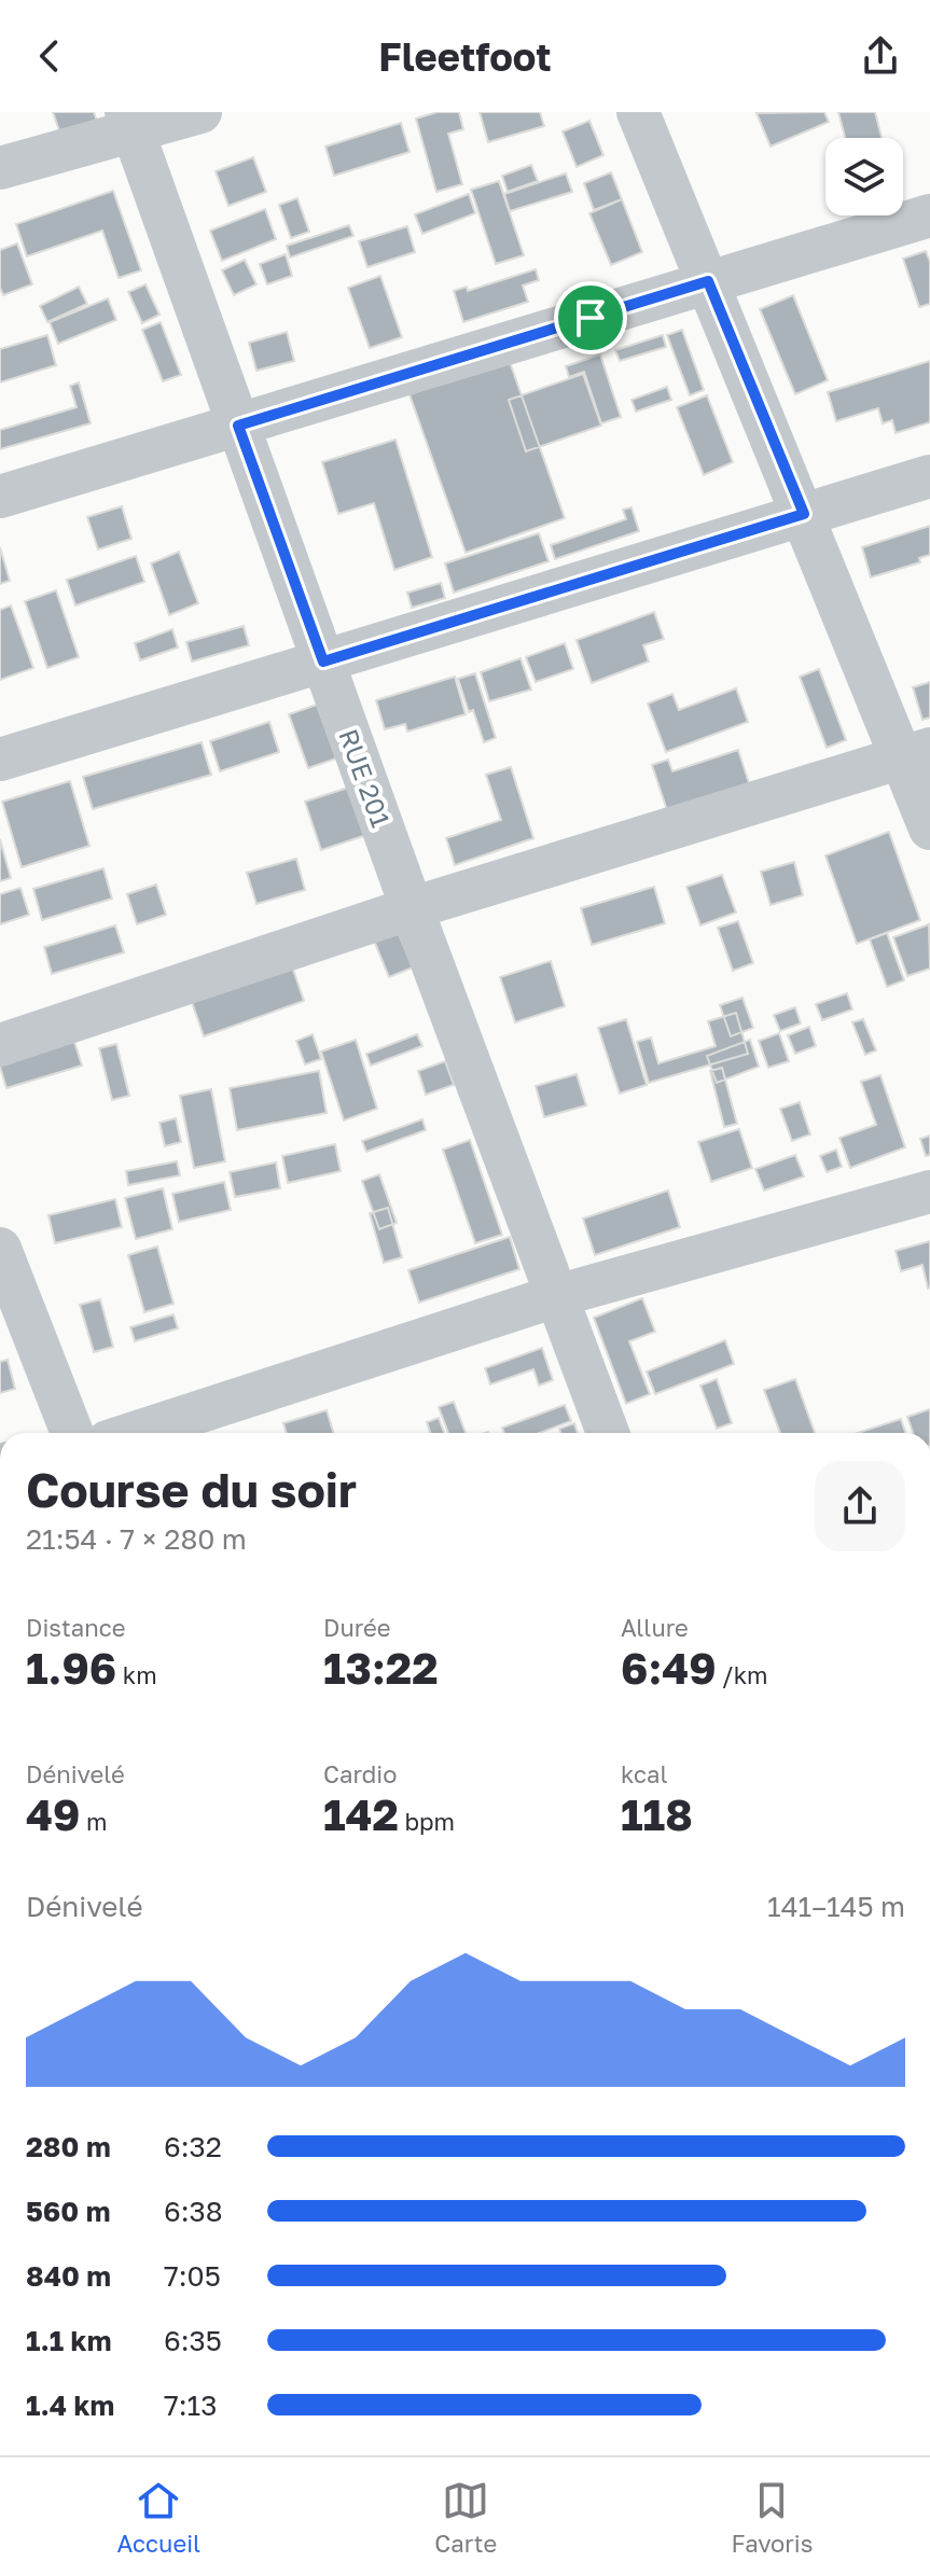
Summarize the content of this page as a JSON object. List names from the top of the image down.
{
  "streets": {
    "street": ["RUE 201"]
  },
  "page": {
    "header": "Fleetfoot",
    "heading": ["Course du soir", "21:54 · 7 × 280 m"],
    "stats": [
      ["Distance", "1.96 km"],
      ["Durée", "13:22"],
      ["Allure", "6:49 /km"],
      ["Dénivelé", "49 m"],
      ["Cardio", "142 bpm"],
      ["kcal", "118"]
    ],
    "chart": ["Dénivelé", "141–145 m"],
    "list": [
      {
        "name": "280 m",
        "note": "6:32"
      },
      {
        "name": "560 m",
        "note": "6:38"
      },
      {
        "name": "840 m",
        "note": "7:05"
      },
      {
        "name": "1.1 km",
        "note": "6:35"
      },
      {
        "name": "1.4 km",
        "note": "7:13"
      }
    ],
    "tabs": ["Accueil", "Carte", "Favoris"]
  }
}
